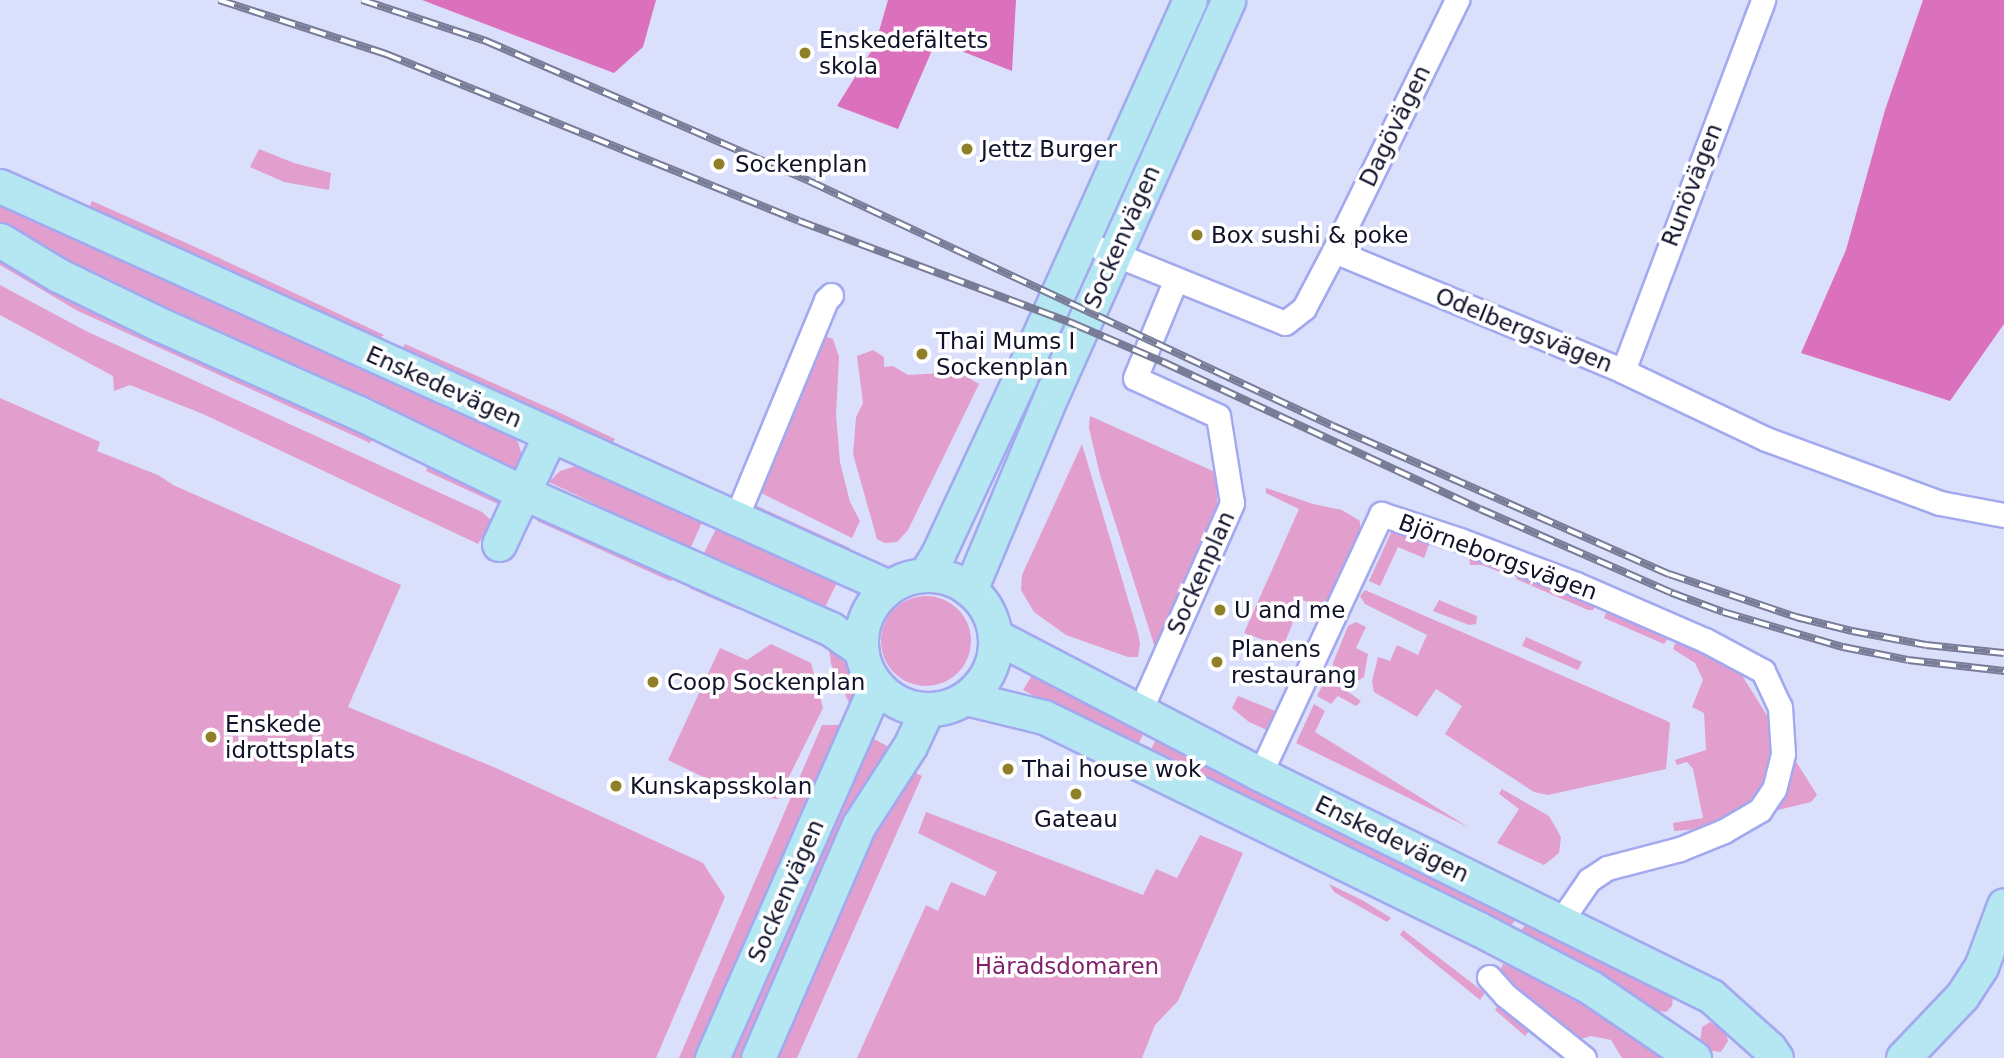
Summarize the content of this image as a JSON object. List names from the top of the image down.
{
  "streets": {
    "street": [
      "Dagövägen",
      "Runövägen",
      "Sockenvägen",
      "Odelbergsvägen",
      "Enskedevägen",
      "Björneborgsvägen",
      "Sockenplan"
    ]
  },
  "crossings": [
    ["Dagövägen", "Odelbergsvägen"],
    ["Runövägen", "Odelbergsvägen"],
    ["Sockenvägen", "Enskedevägen"],
    ["Enskedevägen", "Björneborgsvägen"],
    ["Enskedevägen", "Sockenplan"]
  ],
  "parks": ["Häradsdomaren"],
  "places": [
    "Enskedefältets skola",
    "Jettz Burger",
    "Sockenplan",
    "Box sushi & poke",
    "Thai Mums I Sockenplan",
    "U and me",
    "Planens restaurang",
    "Coop Sockenplan",
    "Enskede idrottsplats",
    "Thai house wok",
    "Kunskapsskolan",
    "Gateau"
  ]
}
